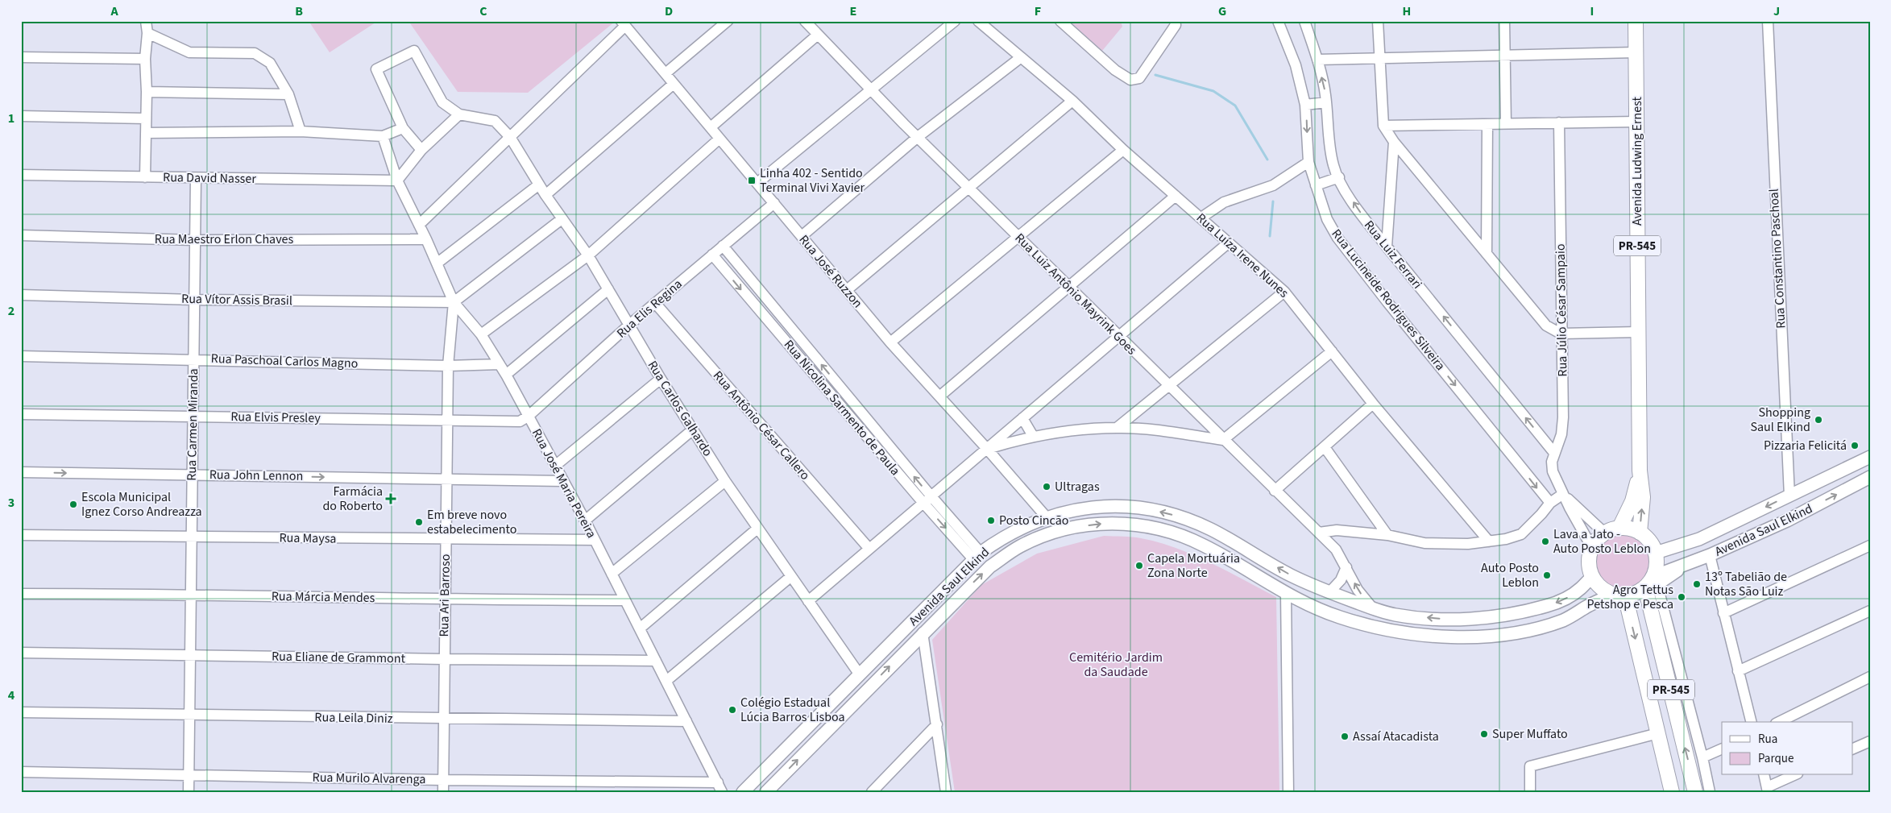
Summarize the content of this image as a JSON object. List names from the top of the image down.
{
  "streets": {
    "highway": ["Avenida Ludwing Ernest", "PR-545"],
    "main road": ["Avenida Saul Elkind"],
    "street": [
      "Rua David Nasser",
      "Rua Maestro Erlon Chaves",
      "Rua Luiz Ferrari",
      "Rua Luíza Irene Nunes",
      "Rua Constantino Paschoal",
      "Rua José Ruzzon",
      "Rua Luiz Antônio Mayrink Goes",
      "Rua Vítor Assis Brasil",
      "Rua Lucineide Rodrigues Silveira",
      "Rua Elis Regina",
      "Rua Júlio César Sampaio",
      "Rua Paschoal Carlos Magno",
      "Rua Nicolina Sarmento de Paula",
      "Rua Carlos Galhardo",
      "Rua Elvis Presley",
      "Rua Carmen Miranda",
      "Rua Antônio César Callero",
      "Rua John Lennon",
      "Rua José Maria Pereira",
      "Rua Maysa",
      "Rua Ari Barroso",
      "Rua Márcia Mendes",
      "Rua Eliane de Grammont",
      "Rua Leila Diniz",
      "Rua Murilo Alvarenga"
    ]
  },
  "crossings": [
    ["Avenida Ludwing Ernest", "PR-545"],
    ["Avenida Ludwing Ernest", "Rua Júlio César Sampaio"],
    ["Avenida Ludwing Ernest", "Avenida Saul Elkind"],
    ["Rua David Nasser", "Rua Carmen Miranda"],
    ["Rua David Nasser", "Rua José Maria Pereira"],
    ["Rua Maestro Erlon Chaves", "Rua Carmen Miranda"],
    ["Rua Maestro Erlon Chaves", "Rua José Maria Pereira"],
    ["PR-545", "Rua Júlio César Sampaio"],
    ["PR-545", "Avenida Saul Elkind"],
    ["Rua Luiz Ferrari", "Rua Júlio César Sampaio"],
    ["Rua Constantino Paschoal", "Avenida Saul Elkind"],
    ["Rua José Ruzzon", "Rua Elis Regina"],
    ["Rua José Ruzzon", "Avenida Saul Elkind"],
    ["Rua Luiz Antônio Mayrink Goes", "Avenida Saul Elkind"],
    ["Rua Vítor Assis Brasil", "Rua Carmen Miranda"],
    ["Rua Vítor Assis Brasil", "Rua José Maria Pereira"],
    ["Rua Vítor Assis Brasil", "Rua Ari Barroso"],
    ["Rua Elis Regina", "Rua Nicolina Sarmento de Paula"],
    ["Rua Elis Regina", "Rua Carlos Galhardo"],
    ["Rua Elis Regina", "Rua Elvis Presley"],
    ["Rua Elis Regina", "Rua Antônio César Callero"],
    ["Rua Elis Regina", "Rua José Maria Pereira"],
    ["Rua Júlio César Sampaio", "Avenida Saul Elkind"],
    ["Rua Paschoal Carlos Magno", "Rua Carmen Miranda"],
    ["Rua Paschoal Carlos Magno", "Rua José Maria Pereira"],
    ["Rua Paschoal Carlos Magno", "Rua Ari Barroso"],
    ["Rua Nicolina Sarmento de Paula", "Avenida Saul Elkind"],
    ["Rua Carlos Galhardo", "Avenida Saul Elkind"],
    ["Rua Elvis Presley", "Rua Carmen Miranda"],
    ["Rua Elvis Presley", "Rua José Maria Pereira"],
    ["Rua Elvis Presley", "Rua Ari Barroso"],
    ["Rua Carmen Miranda", "Rua John Lennon"],
    ["Rua Carmen Miranda", "Rua Maysa"],
    ["Rua Carmen Miranda", "Rua Márcia Mendes"],
    ["Rua Carmen Miranda", "Rua Eliane de Grammont"],
    ["Rua Carmen Miranda", "Rua Leila Diniz"],
    ["Rua Carmen Miranda", "Rua Murilo Alvarenga"],
    ["Rua John Lennon", "Rua José Maria Pereira"],
    ["Rua John Lennon", "Rua Ari Barroso"],
    ["Rua José Maria Pereira", "Rua Maysa"],
    ["Rua José Maria Pereira", "Rua Ari Barroso"],
    ["Rua José Maria Pereira", "Rua Márcia Mendes"],
    ["Rua José Maria Pereira", "Rua Eliane de Grammont"],
    ["Rua José Maria Pereira", "Rua Leila Diniz"],
    ["Rua José Maria Pereira", "Rua Murilo Alvarenga"],
    ["Rua Maysa", "Rua Ari Barroso"],
    ["Rua Ari Barroso", "Rua Márcia Mendes"],
    ["Rua Ari Barroso", "Rua Eliane de Grammont"],
    ["Rua Ari Barroso", "Rua Leila Diniz"],
    ["Rua Ari Barroso", "Rua Murilo Alvarenga"]
  ],
  "one_way": ["Rua Lucineide Rodrigues Silveira", "Rua John Lennon"],
  "parks": ["Cemitério Jardim da Saudade"],
  "places": {
    "transit": ["Linha 402 - Sentido Terminal Vivi Xavier"],
    "other": [
      "Shopping Saul Elkind",
      "Pizzaria Felicitá",
      "Ultragas",
      "Escola Municipal Ignez Corso Andreazza",
      "Posto Cincão",
      "Em breve novo estabelecimento",
      "Lava a Jato - Auto Posto Leblon",
      "Capela Mortuária Zona Norte",
      "Auto Posto Leblon",
      "13º Tabelião de Notas São Luiz",
      "Agro Tettus Petshop e Pesca",
      "Colégio Estadual Lúcia Barros Lisboa",
      "Super Muffato",
      "Assaí Atacadista"
    ],
    "health": ["Farmácia do Roberto"]
  },
  "legend": ["Rua", "Parque"],
  "grid": {
    "columns": [
      "A",
      "B",
      "C",
      "D",
      "E",
      "F",
      "G",
      "H",
      "I",
      "J"
    ],
    "rows": [
      "1",
      "2",
      "3",
      "4"
    ]
  }
}
